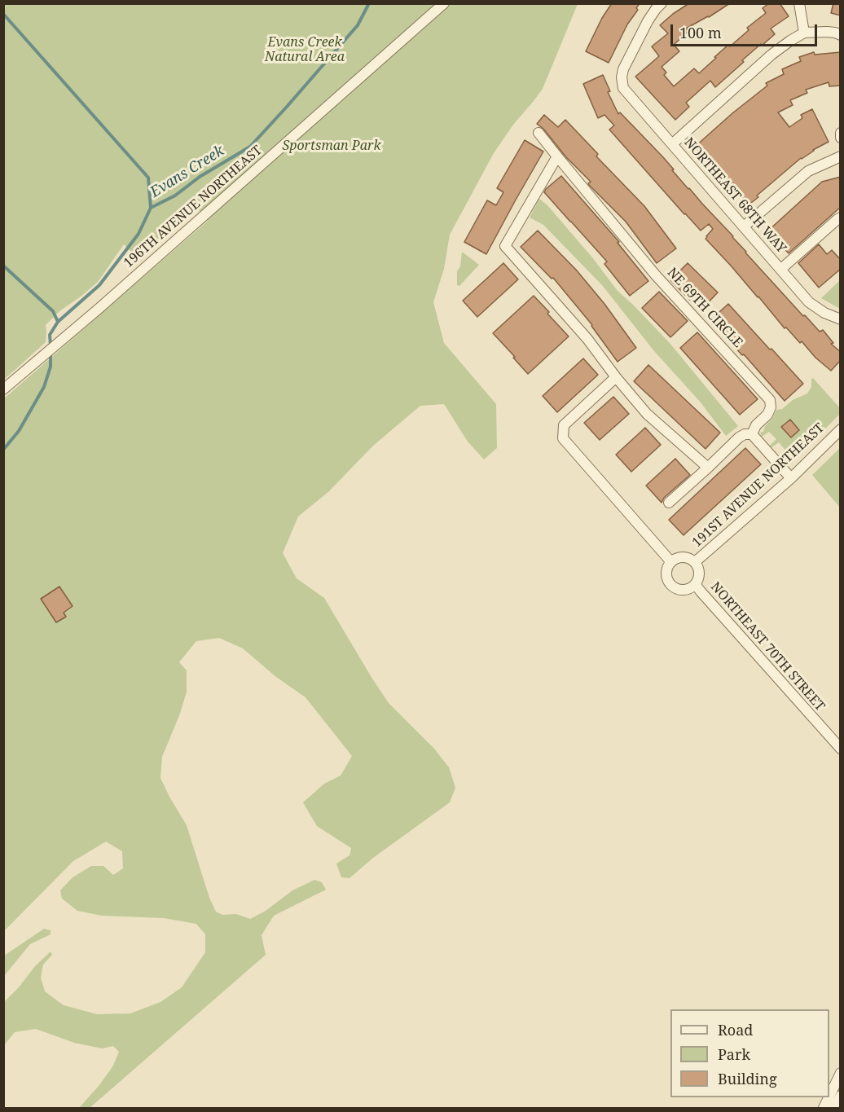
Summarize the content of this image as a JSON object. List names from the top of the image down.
{
  "streets": {
    "street": [
      "NORTHEAST 68TH WAY",
      "196TH AVENUE NORTHEAST",
      "NE 69TH CIRCLE",
      "191ST AVENUE NORTHEAST",
      "NORTHEAST 70TH STREET"
    ]
  },
  "crossings": [
    ["191ST AVENUE NORTHEAST", "NORTHEAST 70TH STREET"]
  ],
  "water": ["Evans Creek"],
  "parks": ["Evans Creek Natural Area", "Sportsman Park"],
  "legend": ["Road", "Park", "Building"],
  "scale_bar": "100 m"
}
